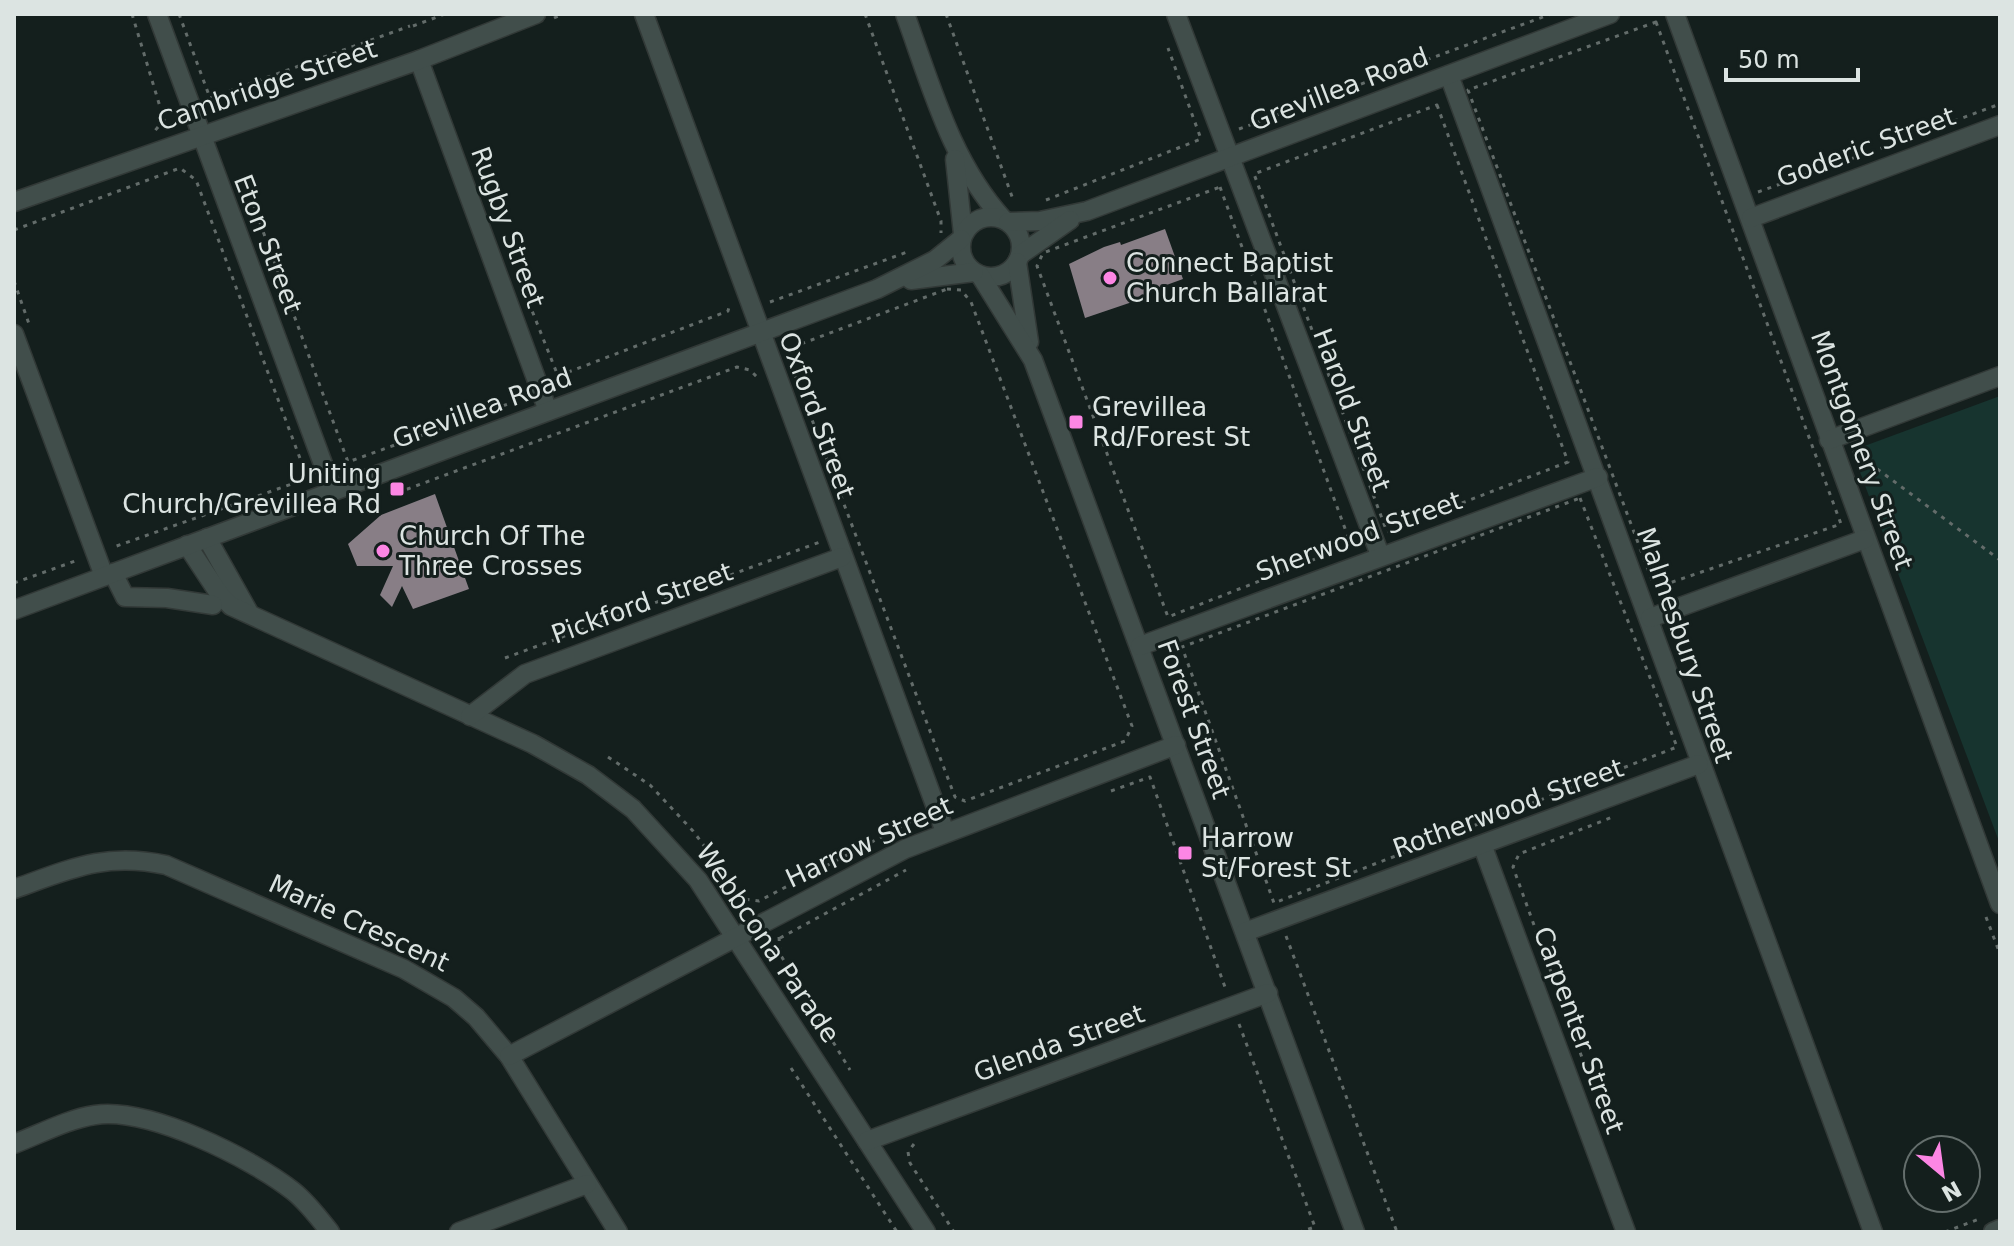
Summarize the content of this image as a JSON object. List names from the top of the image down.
{
  "streets": {
    "street": [
      "Cambridge Street",
      "Grevillea Road",
      "Goderic Street",
      "Rugby Street",
      "Eton Street",
      "Harold Street",
      "Oxford Street",
      "Montgomery Street",
      "Sherwood Street",
      "Pickford Street",
      "Malmesbury Street",
      "Forest Street",
      "Rotherwood Street",
      "Harrow Street",
      "Marie Crescent",
      "Webbcona Parade",
      "Carpenter Street",
      "Glenda Street"
    ]
  },
  "crossings": [
    ["Cambridge Street", "Rugby Street"],
    ["Cambridge Street", "Eton Street"],
    ["Grevillea Road", "Rugby Street"],
    ["Grevillea Road", "Eton Street"],
    ["Grevillea Road", "Harold Street"],
    ["Grevillea Road", "Oxford Street"],
    ["Grevillea Road", "Malmesbury Street"],
    ["Grevillea Road", "Webbcona Parade"],
    ["Goderic Street", "Montgomery Street"],
    ["Harold Street", "Sherwood Street"],
    ["Oxford Street", "Pickford Street"],
    ["Oxford Street", "Harrow Street"],
    ["Sherwood Street", "Malmesbury Street"],
    ["Sherwood Street", "Forest Street"],
    ["Pickford Street", "Webbcona Parade"],
    ["Malmesbury Street", "Rotherwood Street"],
    ["Forest Street", "Rotherwood Street"],
    ["Forest Street", "Harrow Street"],
    ["Forest Street", "Glenda Street"],
    ["Rotherwood Street", "Carpenter Street"],
    ["Harrow Street", "Marie Crescent"],
    ["Harrow Street", "Webbcona Parade"],
    ["Webbcona Parade", "Glenda Street"]
  ],
  "places": {
    "other": ["Connect Baptist Church Ballarat", "Church Of The Three Crosses"],
    "transit": ["Grevillea Rd/Forest St", "Uniting Church/Grevillea Rd", "Harrow St/Forest St"]
  },
  "scale_bar": "50 m",
  "north": "bottom right"
}
